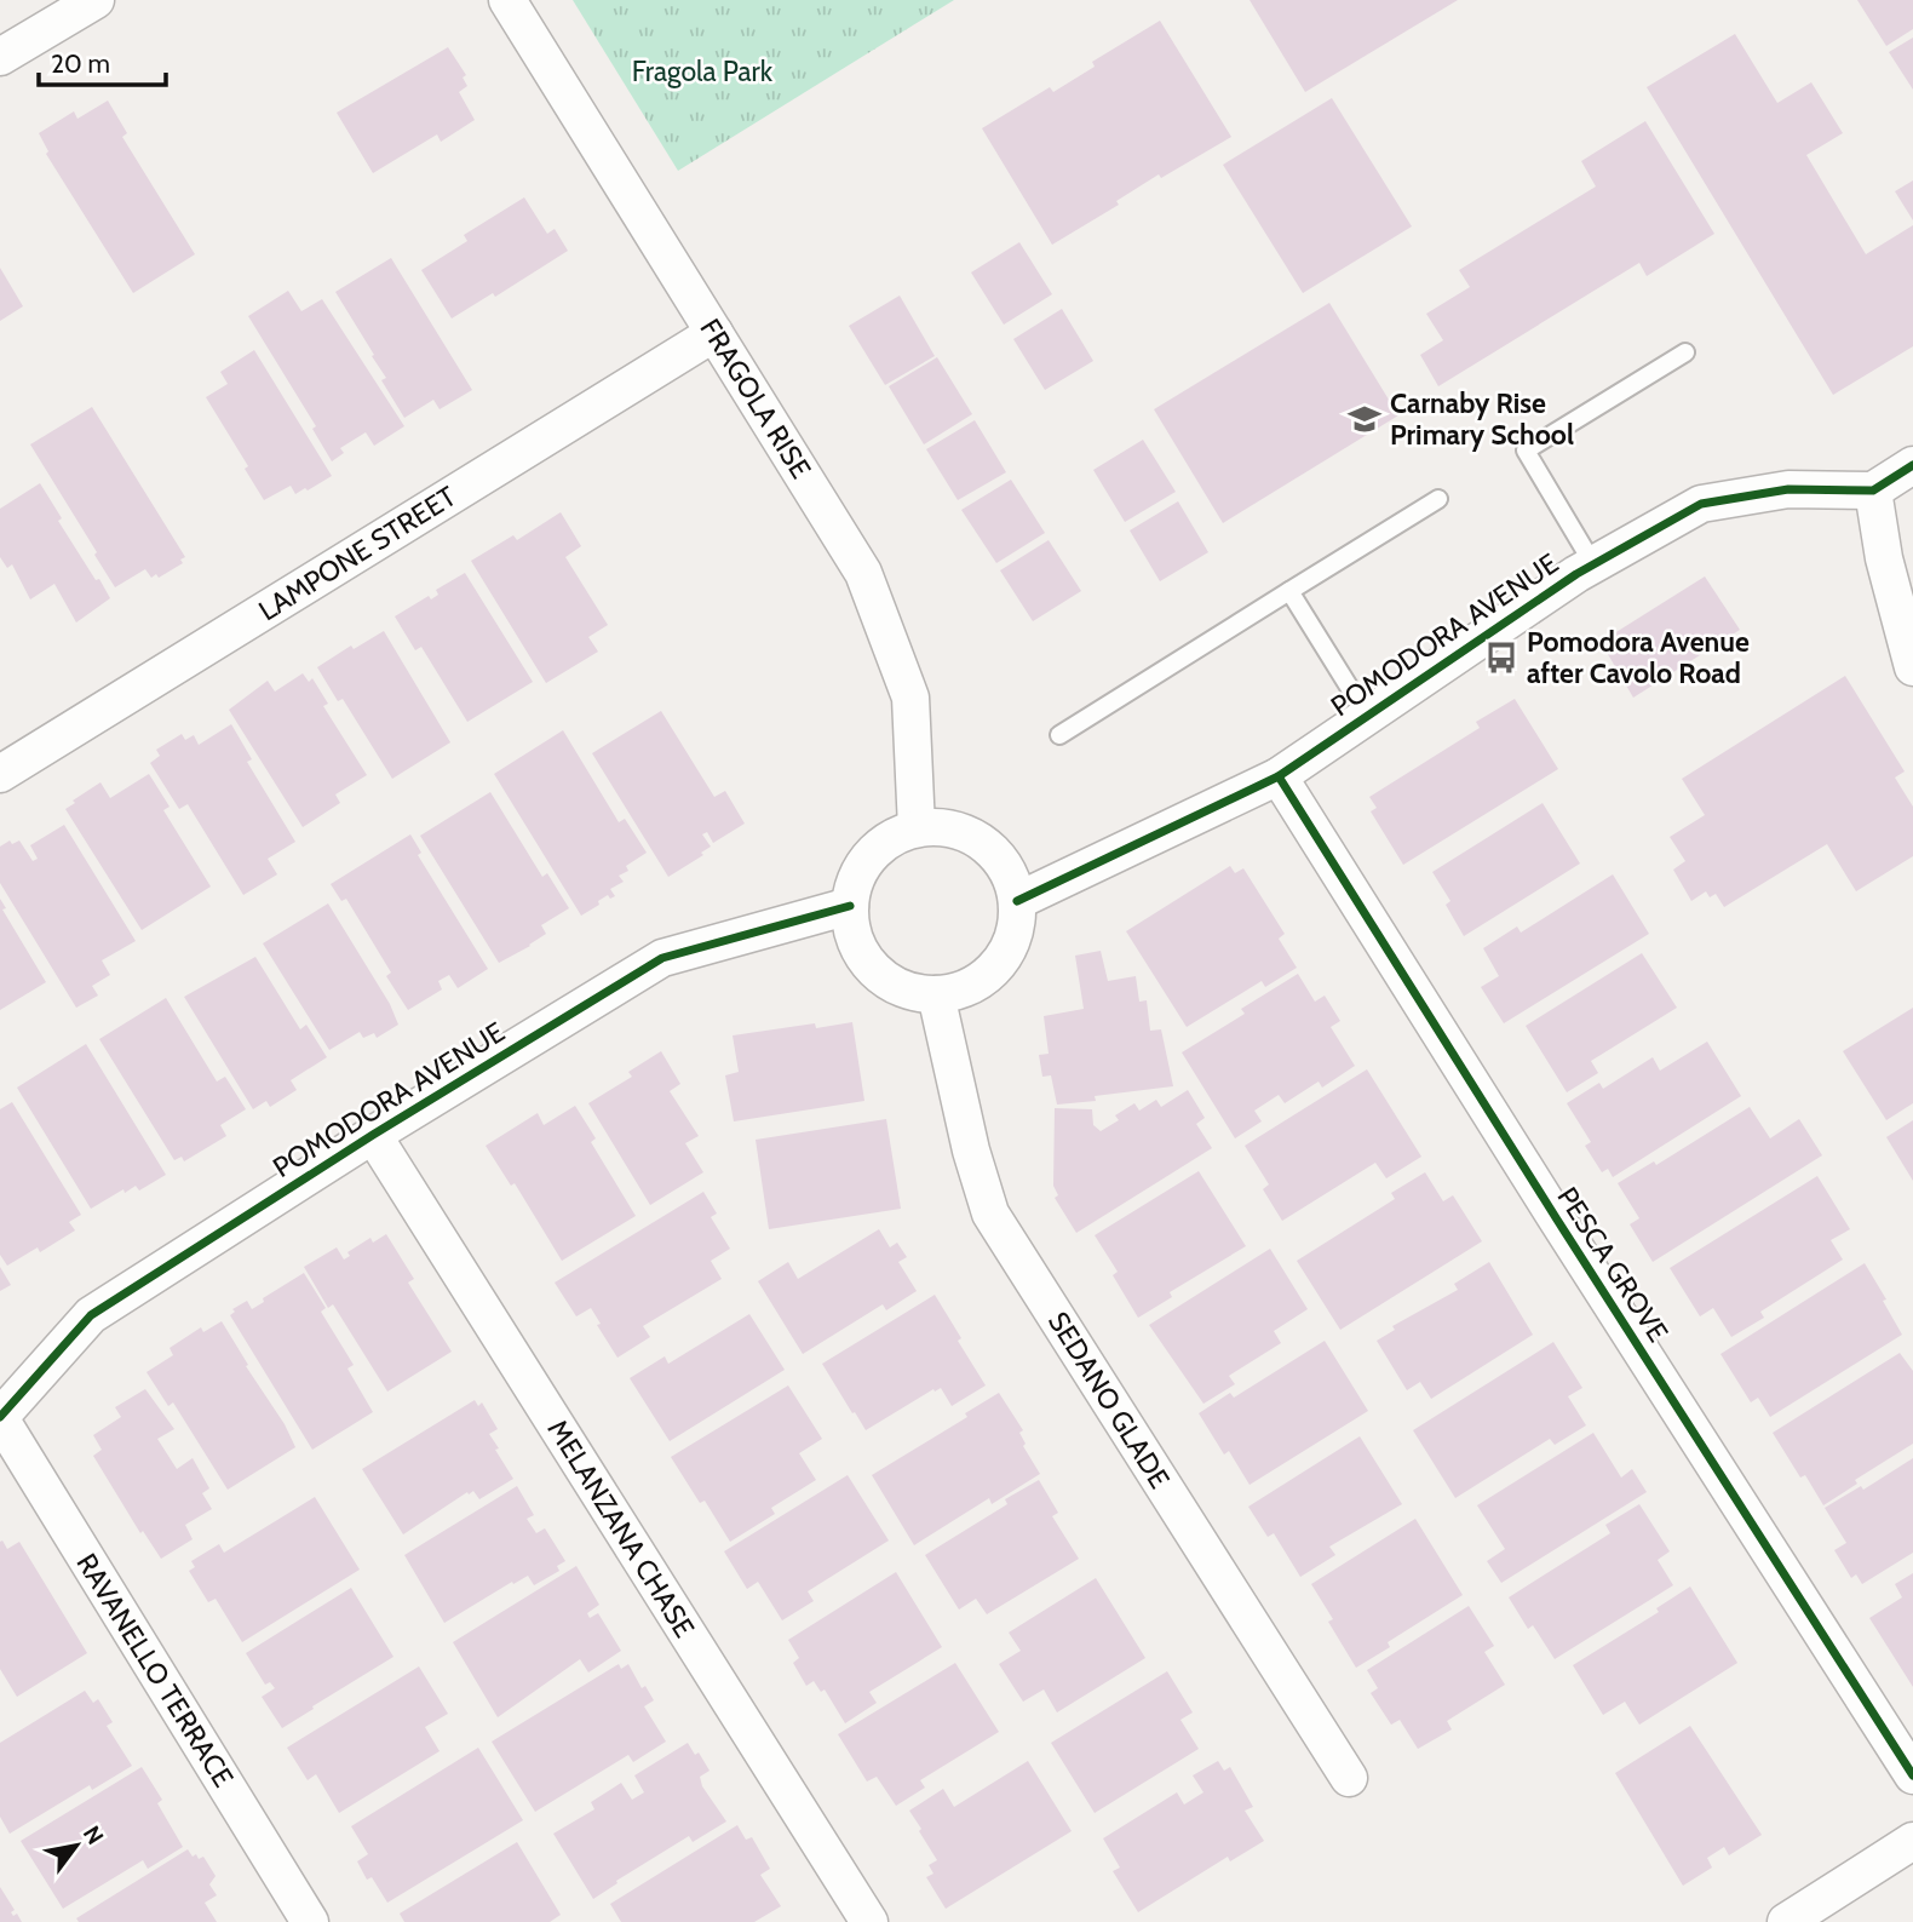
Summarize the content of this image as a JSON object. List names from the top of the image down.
{
  "streets": {
    "street": [
      "FRAGOLA RISE",
      "LAMPONE STREET",
      "POMODORA AVENUE",
      "PESCA GROVE",
      "SEDANO GLADE",
      "MELANZANA CHASE",
      "RAVANELLO TERRACE"
    ]
  },
  "crossings": [
    ["FRAGOLA RISE", "LAMPONE STREET"],
    ["FRAGOLA RISE", "POMODORA AVENUE"],
    ["FRAGOLA RISE", "SEDANO GLADE"],
    ["POMODORA AVENUE", "PESCA GROVE"],
    ["POMODORA AVENUE", "SEDANO GLADE"],
    ["POMODORA AVENUE", "MELANZANA CHASE"],
    ["POMODORA AVENUE", "RAVANELLO TERRACE"]
  ],
  "parks": ["Fragola Park"],
  "places": {
    "school or university": ["Carnaby Rise Primary School"],
    "bus stop": ["Pomodora Avenue after Cavolo Road"]
  },
  "scale_bar": "20 m",
  "north": "top right"
}
